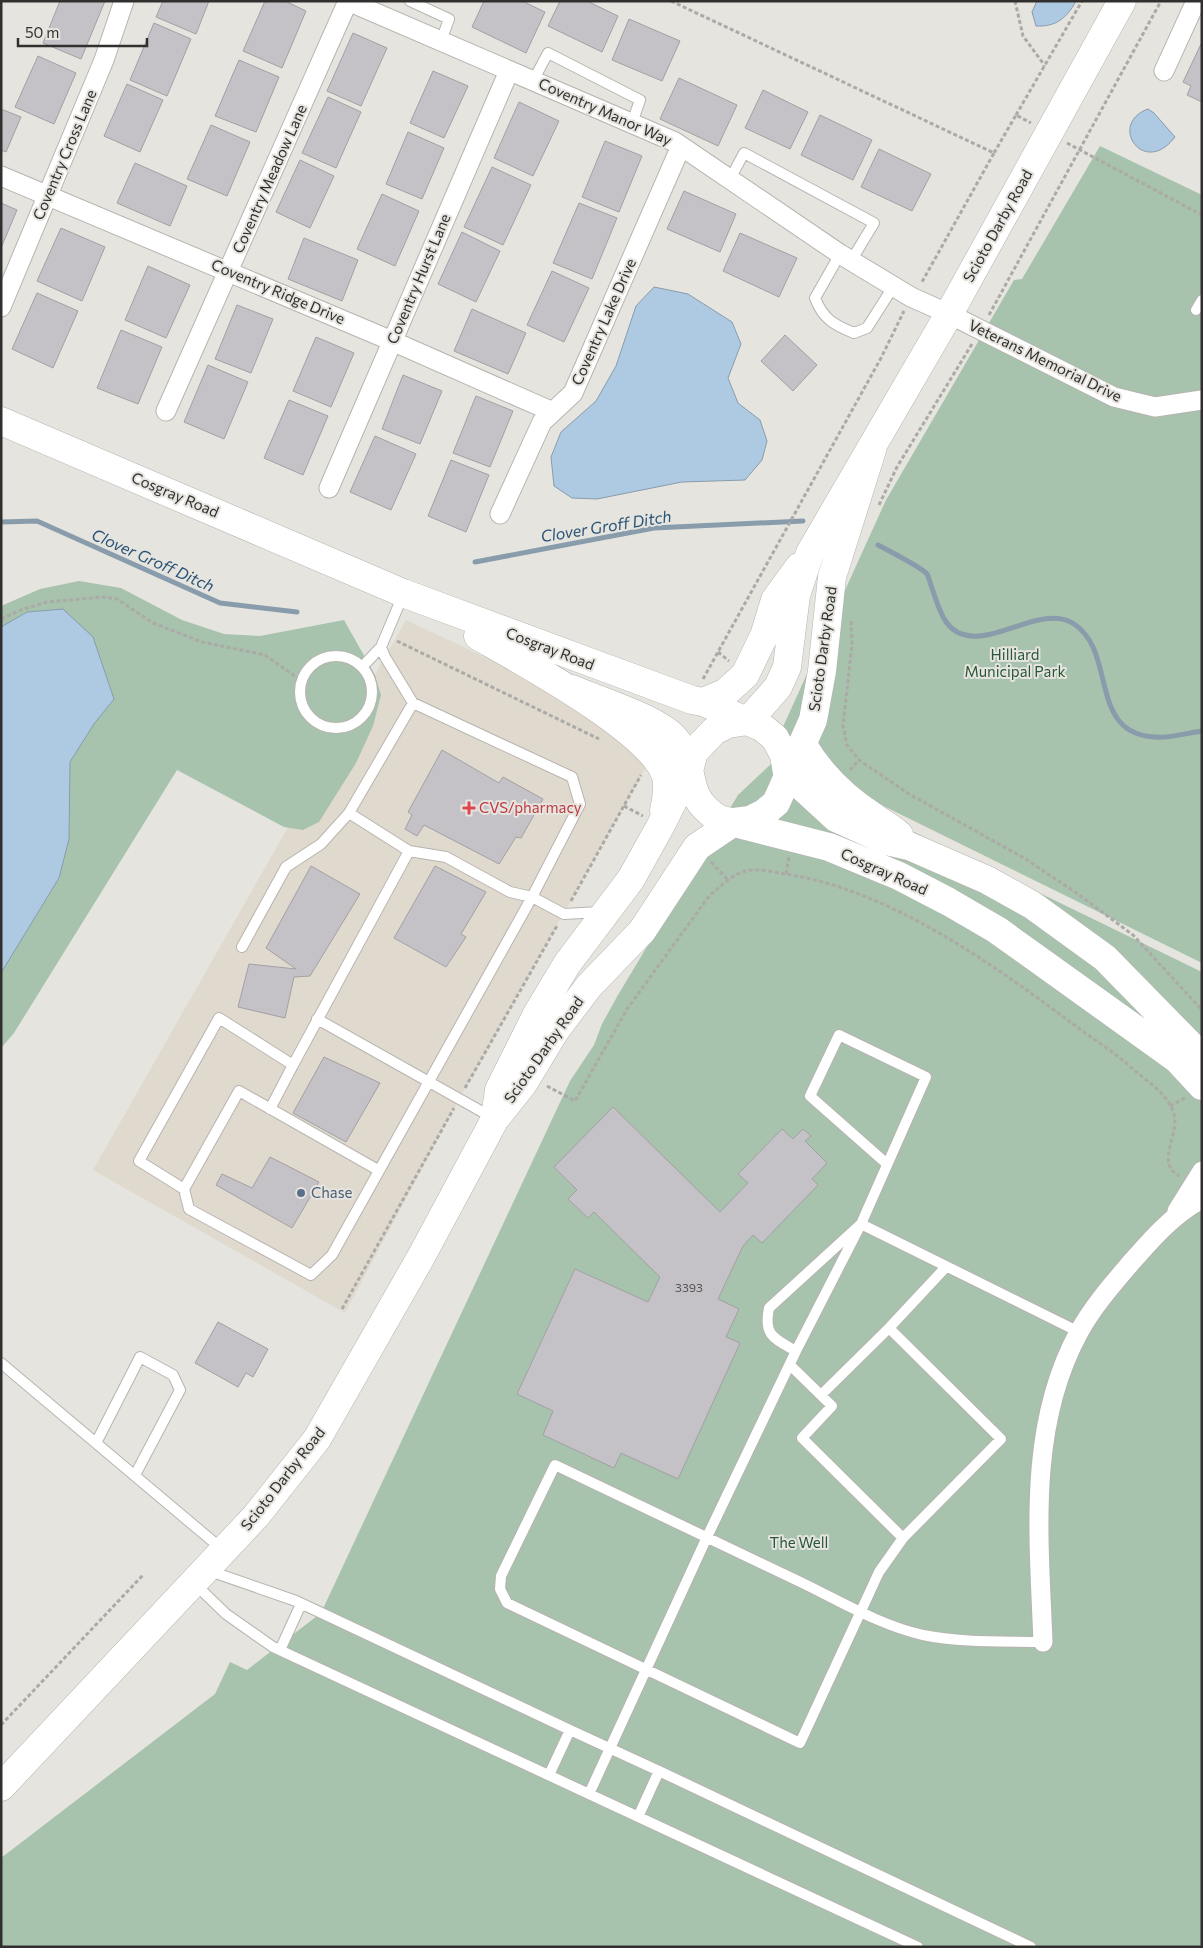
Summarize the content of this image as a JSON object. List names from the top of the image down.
{
  "streets": {
    "main road": ["Scioto Darby Road", "Cosgray Road"],
    "street": [
      "Coventry Manor Way",
      "Coventry Cross Lane",
      "Coventry Meadow Lane",
      "Coventry Hurst Lane",
      "Coventry Ridge Drive",
      "Coventry Lake Drive",
      "Veterans Memorial Drive"
    ]
  },
  "crossings": [
    ["Coventry Manor Way", "Coventry Meadow Lane"],
    ["Coventry Manor Way", "Scioto Darby Road"],
    ["Coventry Manor Way", "Coventry Hurst Lane"],
    ["Coventry Manor Way", "Coventry Lake Drive"],
    ["Coventry Manor Way", "Veterans Memorial Drive"],
    ["Coventry Cross Lane", "Coventry Ridge Drive"],
    ["Coventry Meadow Lane", "Coventry Ridge Drive"],
    ["Scioto Darby Road", "Veterans Memorial Drive"],
    ["Scioto Darby Road", "Cosgray Road"],
    ["Coventry Hurst Lane", "Coventry Ridge Drive"],
    ["Coventry Ridge Drive", "Coventry Lake Drive"]
  ],
  "water": ["Clover Groff Ditch"],
  "parks": ["Hilliard Municipal Park", "The Well"],
  "places": {
    "health": ["CVS/pharmacy"],
    "other": ["Chase"]
  },
  "house_numbers": ["3393"],
  "scale_bar": "50 m"
}
